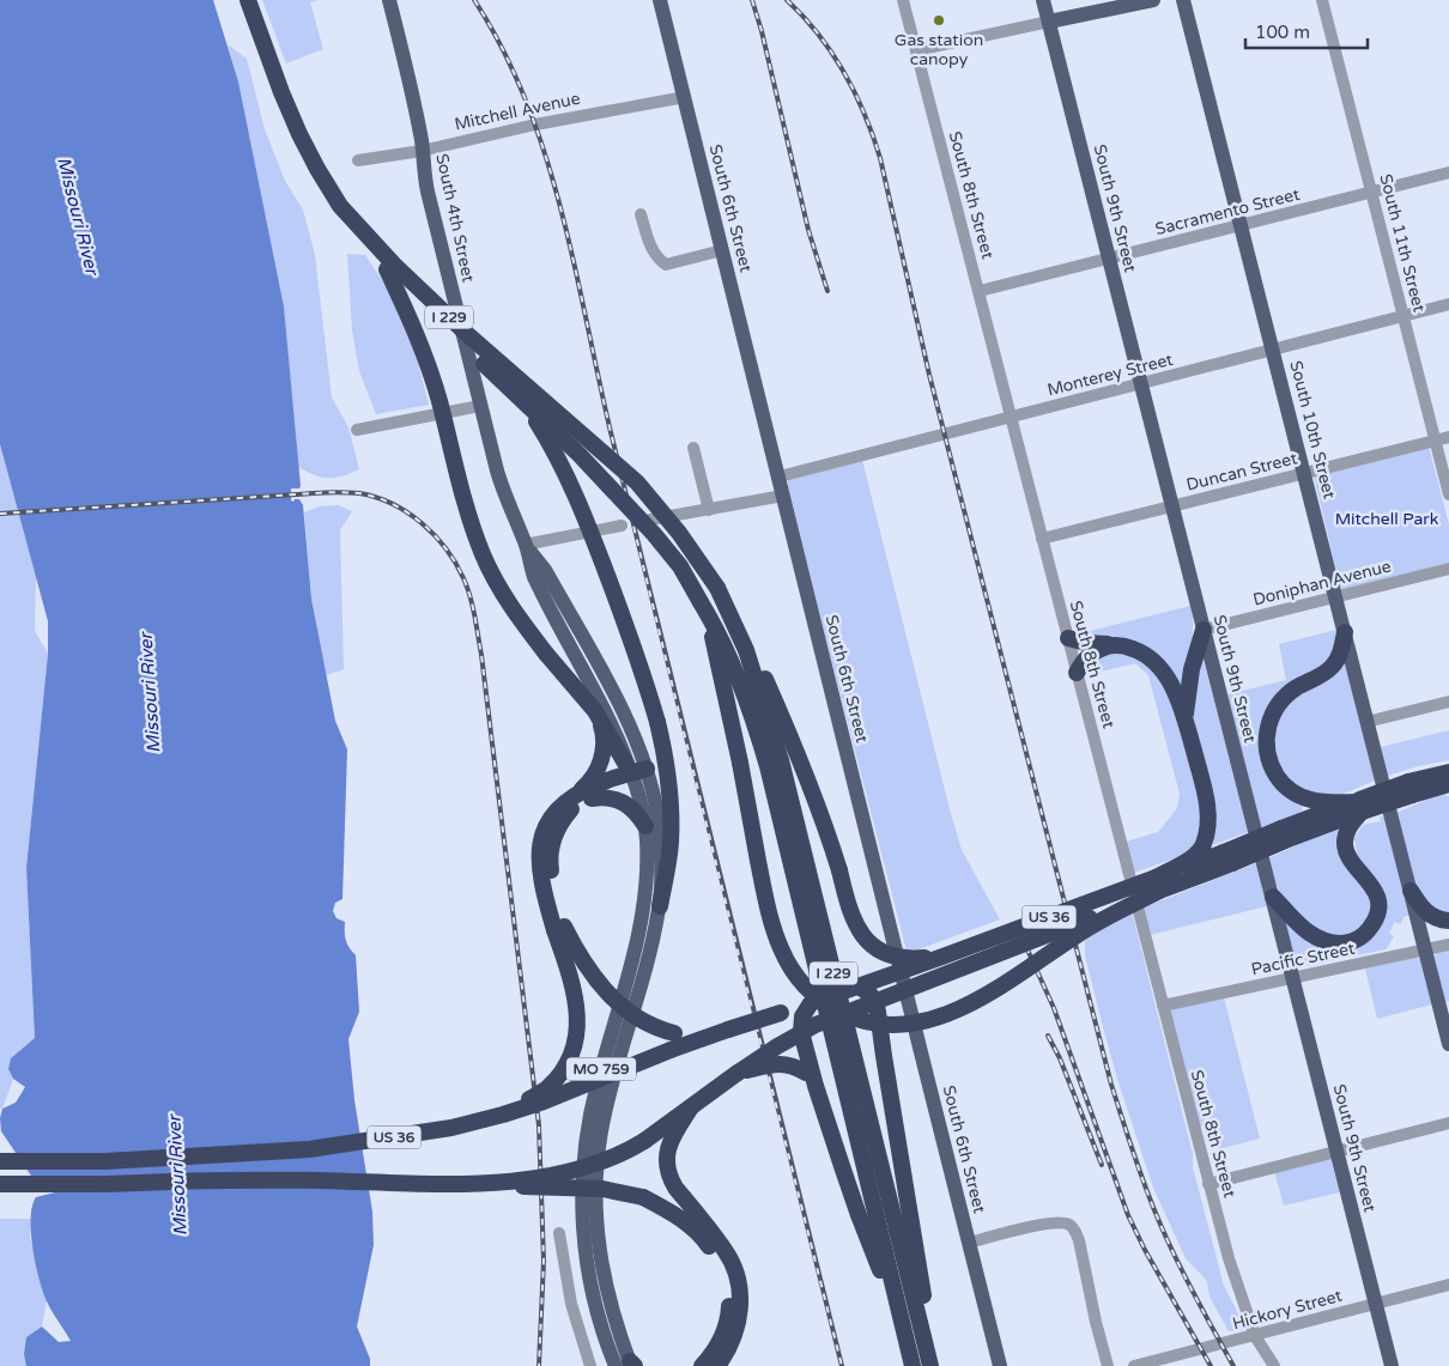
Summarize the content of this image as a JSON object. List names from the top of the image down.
{
  "streets": {
    "highway": ["I 229", "US 36"],
    "main road": [
      "South 6th Street",
      "South 9th Street",
      "South 4th Street",
      "South 10th Street",
      "MO 759"
    ],
    "street": [
      "Mitchell Avenue",
      "South 8th Street",
      "Sacramento Street",
      "South 11th Street",
      "Monterey Street",
      "Duncan Street",
      "Doniphan Avenue",
      "Pacific Street",
      "Hickory Street"
    ]
  },
  "crossings": [
    ["Mitchell Avenue", "South 6th Street"],
    ["Mitchell Avenue", "South 4th Street"],
    ["South 8th Street", "Sacramento Street"],
    ["South 8th Street", "Monterey Street"],
    ["South 8th Street", "Duncan Street"],
    ["South 8th Street", "Pacific Street"],
    ["South 8th Street", "Hickory Street"],
    ["South 6th Street", "Monterey Street"],
    ["South 9th Street", "Sacramento Street"],
    ["South 9th Street", "Monterey Street"],
    ["South 9th Street", "Duncan Street"],
    ["South 9th Street", "Doniphan Avenue"],
    ["South 9th Street", "Pacific Street"],
    ["South 9th Street", "Hickory Street"],
    ["Sacramento Street", "South 11th Street"],
    ["Sacramento Street", "South 10th Street"],
    ["South 4th Street", "MO 759"],
    ["South 11th Street", "Monterey Street"],
    ["South 11th Street", "Duncan Street"],
    ["Monterey Street", "South 10th Street"],
    ["South 10th Street", "Duncan Street"],
    ["South 10th Street", "Doniphan Avenue"],
    ["South 10th Street", "Pacific Street"]
  ],
  "water": ["Missouri River"],
  "parks": ["Mitchell Park"],
  "places": ["Gas station canopy"],
  "scale_bar": "100 m"
}
